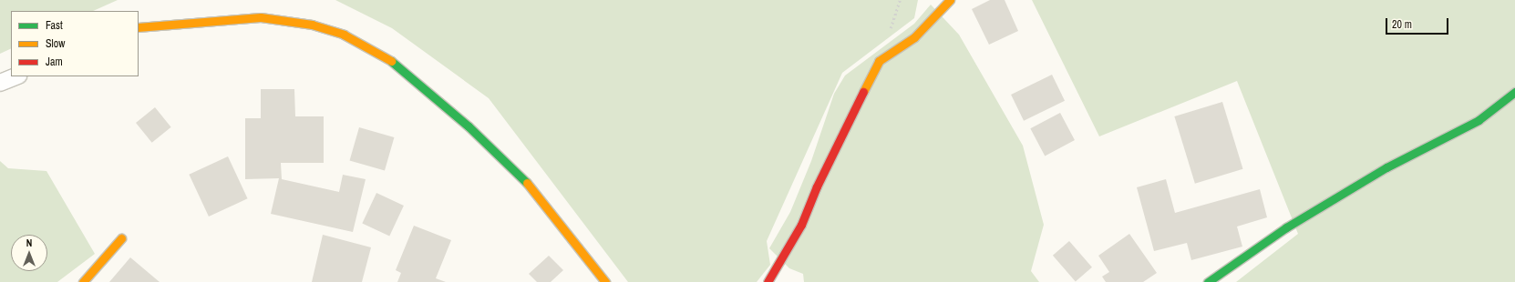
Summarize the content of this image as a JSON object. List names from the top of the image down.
{
  "legend": ["Fast", "Slow", "Jam"],
  "scale_bar": "20 m",
  "north": "top"
}
